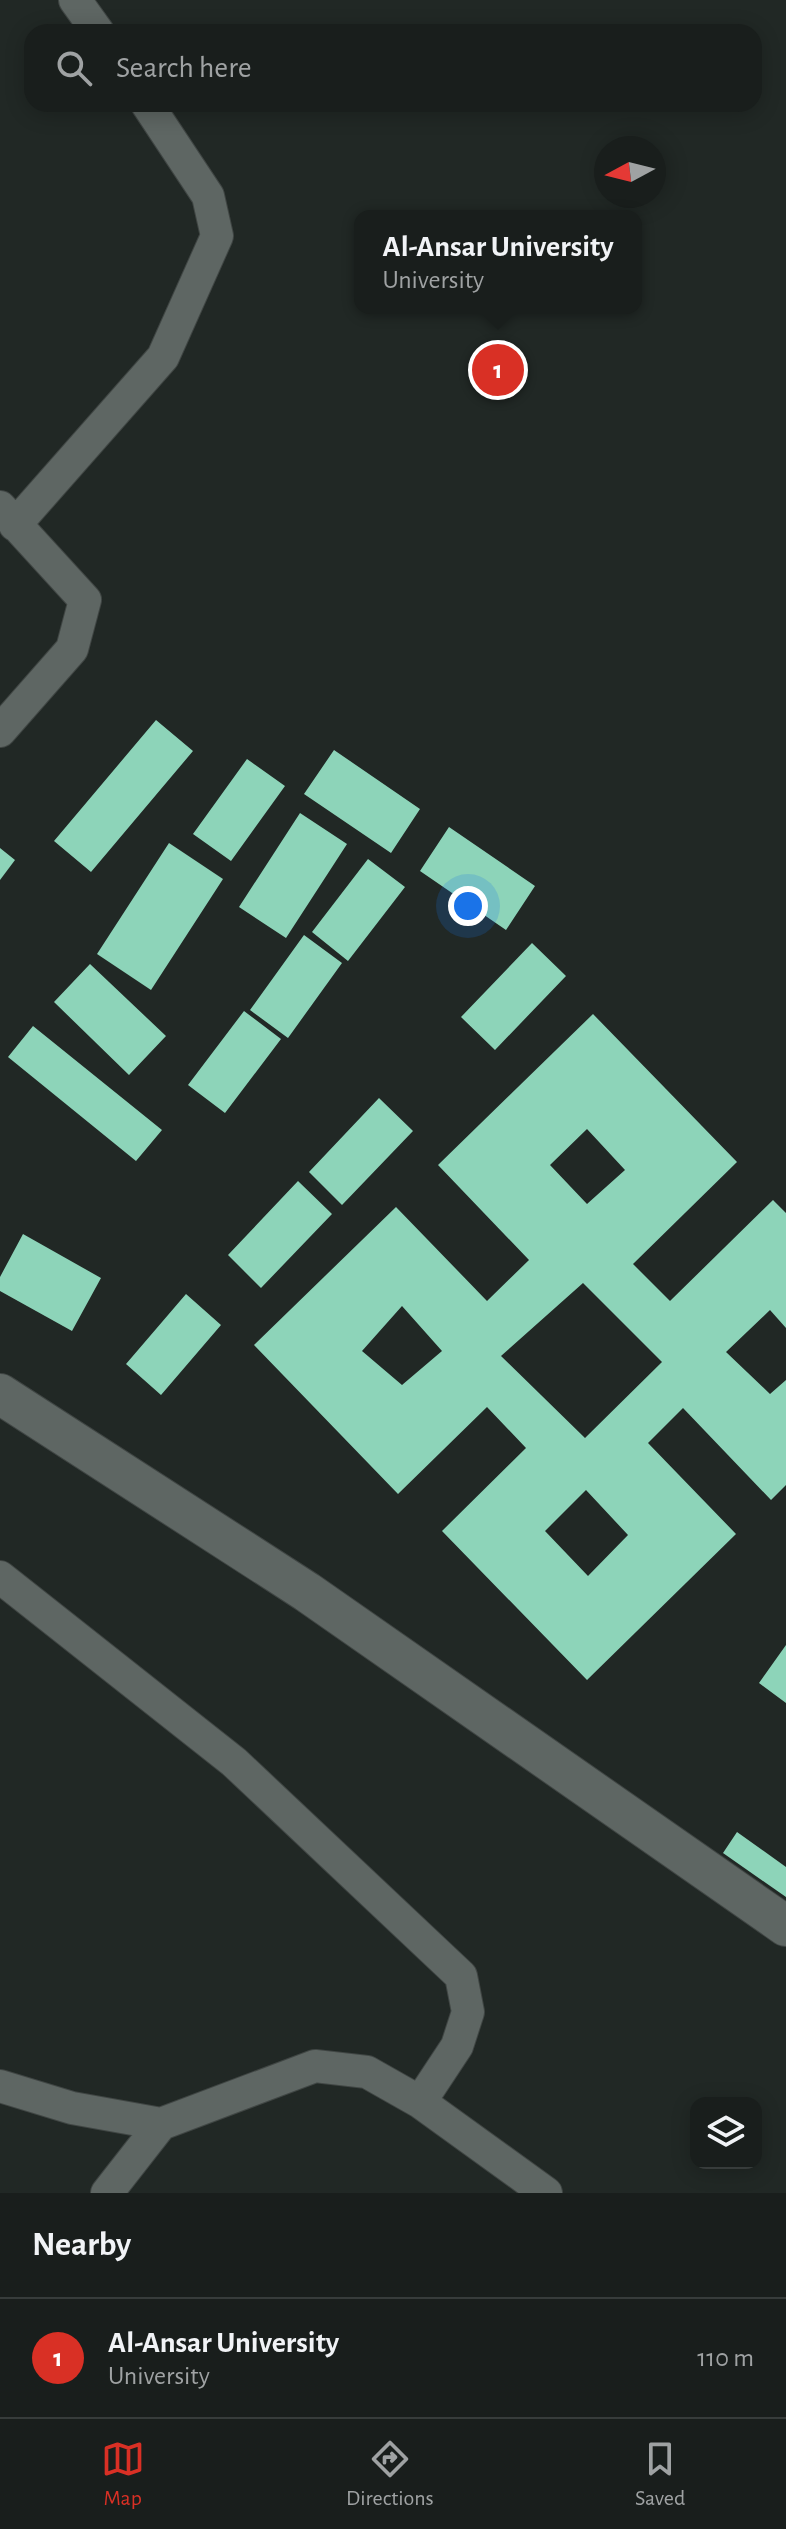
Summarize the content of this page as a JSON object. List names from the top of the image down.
{
  "north": "left",
  "page": {
    "search": "Search here",
    "popup": ["Al-Ansar University", "University"],
    "pins": "1",
    "heading": "Nearby",
    "list": [
      {
        "mark": "1",
        "name": "Al-Ansar University",
        "note": "University",
        "value": "110 m"
      }
    ],
    "nav": ["Map", "Directions", "Saved"]
  }
}
